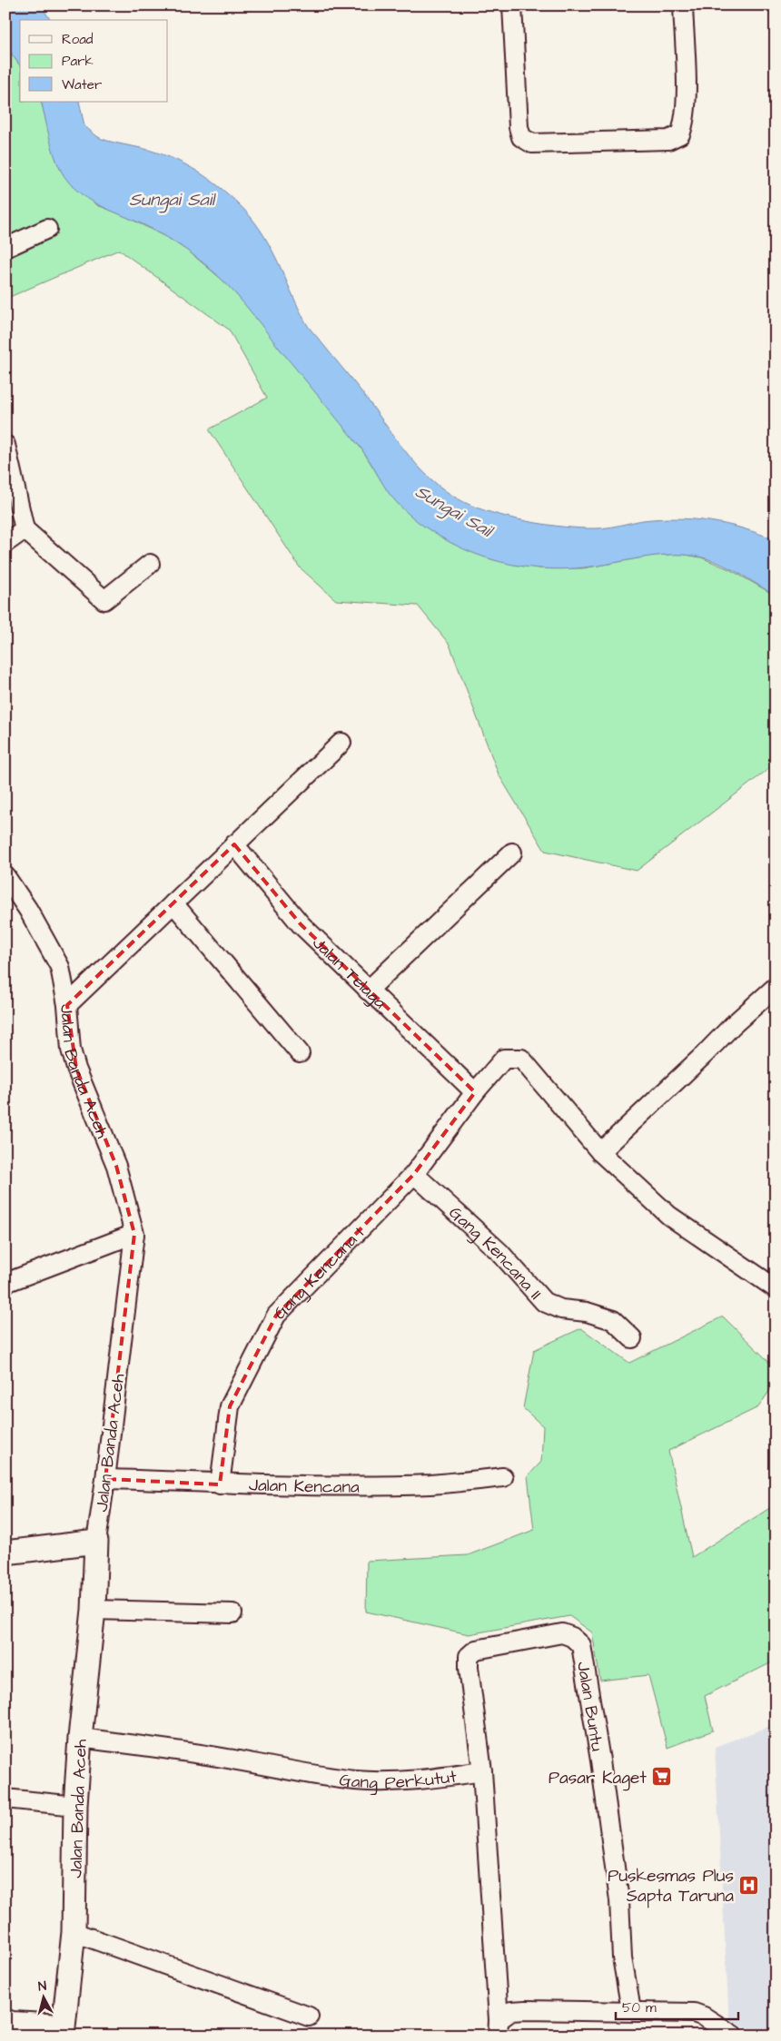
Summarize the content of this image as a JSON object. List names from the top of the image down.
{
  "streets": {
    "street": [
      "Jalan Telaga",
      "Jalan Banda Aceh",
      "Gang Kencana II",
      "Gang Kencana I",
      "Jalan Kencana",
      "Jalan Buntu",
      "Gang Perkutut"
    ]
  },
  "crossings": [
    ["Jalan Telaga", "Gang Kencana I"],
    ["Jalan Banda Aceh", "Jalan Kencana"],
    ["Jalan Banda Aceh", "Gang Perkutut"],
    ["Gang Kencana II", "Gang Kencana I"],
    ["Gang Kencana I", "Jalan Kencana"],
    ["Jalan Buntu", "Gang Perkutut"]
  ],
  "water": ["Sungai Sail"],
  "places": {
    "supermarket": ["Pasar Kaget"],
    "hospital": ["Puskesmas Plus Sapta Taruna"]
  },
  "legend": ["Road", "Park", "Water"],
  "scale_bar": "50 m",
  "north": "top"
}
